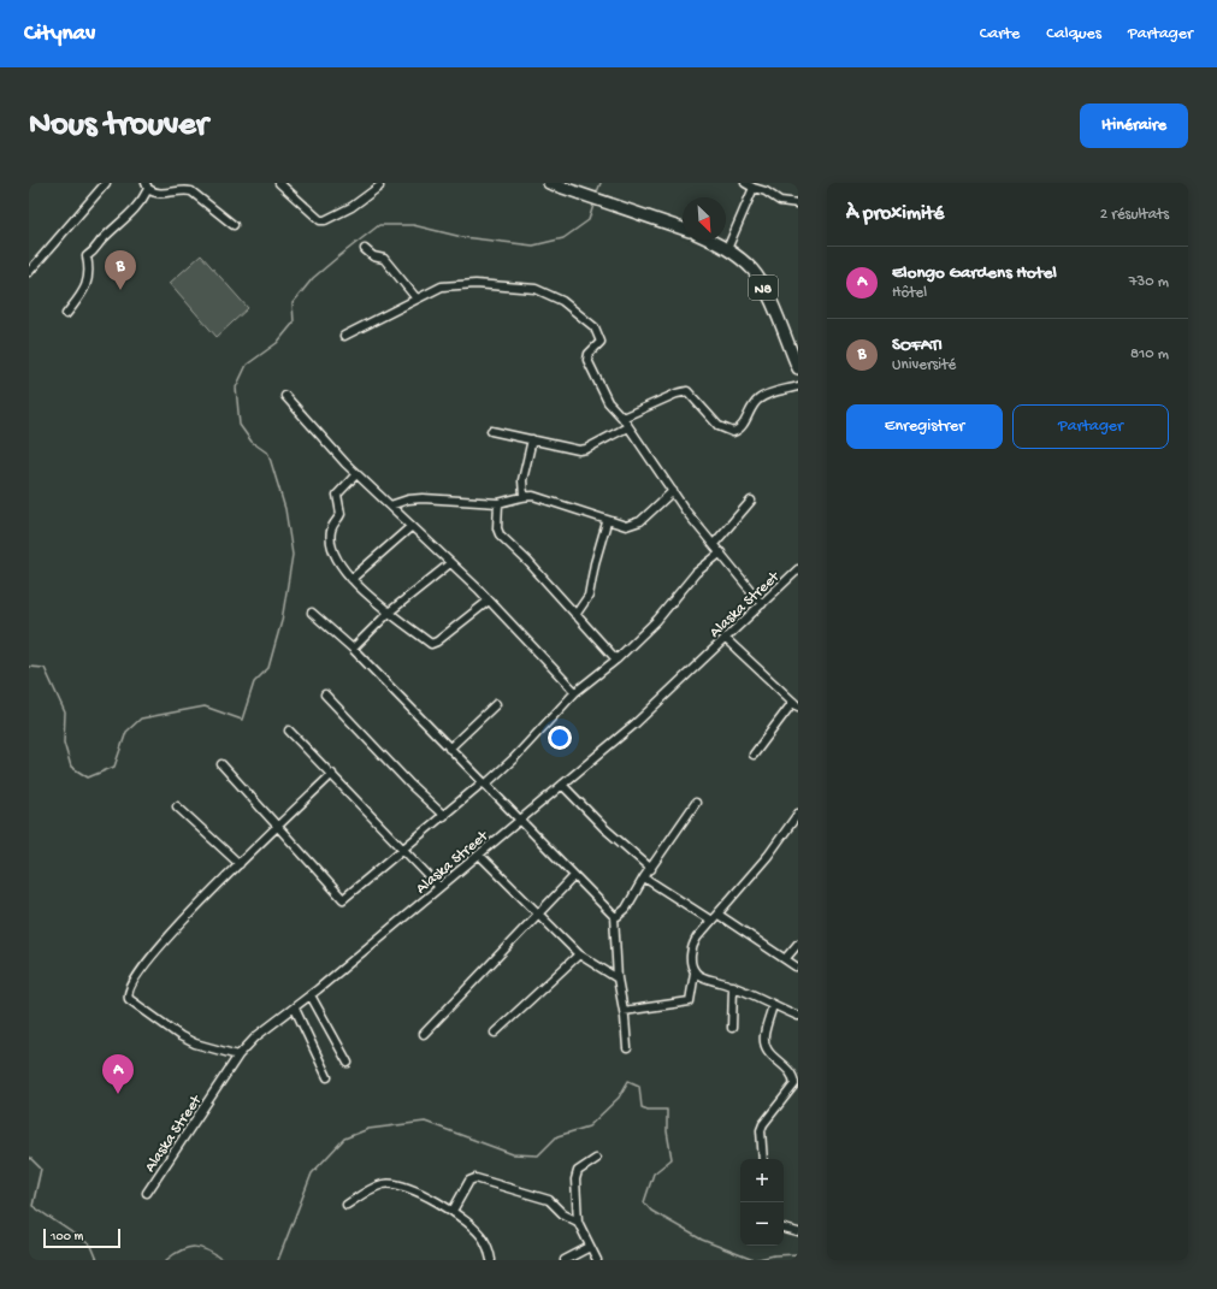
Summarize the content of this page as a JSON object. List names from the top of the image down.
{
  "streets": {
    "highway": ["N8"],
    "street": ["Alaska Street"]
  },
  "scale_bar": "100 m",
  "north": "bottom right",
  "page": {
    "header": "Citynav",
    "nav": ["Carte", "Calques", "Partager"],
    "buttons": [
      "Itinéraire",
      ["Enregistrer", "Partager"]
    ],
    "title": "Nous trouver",
    "heading": ["À proximité", "2 résultats"],
    "list": [
      {
        "mark": "A",
        "name": "Elongo Gardens Hotel",
        "note": "Hôtel",
        "value": "730 m"
      },
      {
        "mark": "B",
        "name": "SOFATI",
        "note": "Université",
        "value": "810 m"
      }
    ],
    "pins": ["B", "A"],
    "map_buttons": ["+", "−"],
    "scale": "100 m"
  }
}
